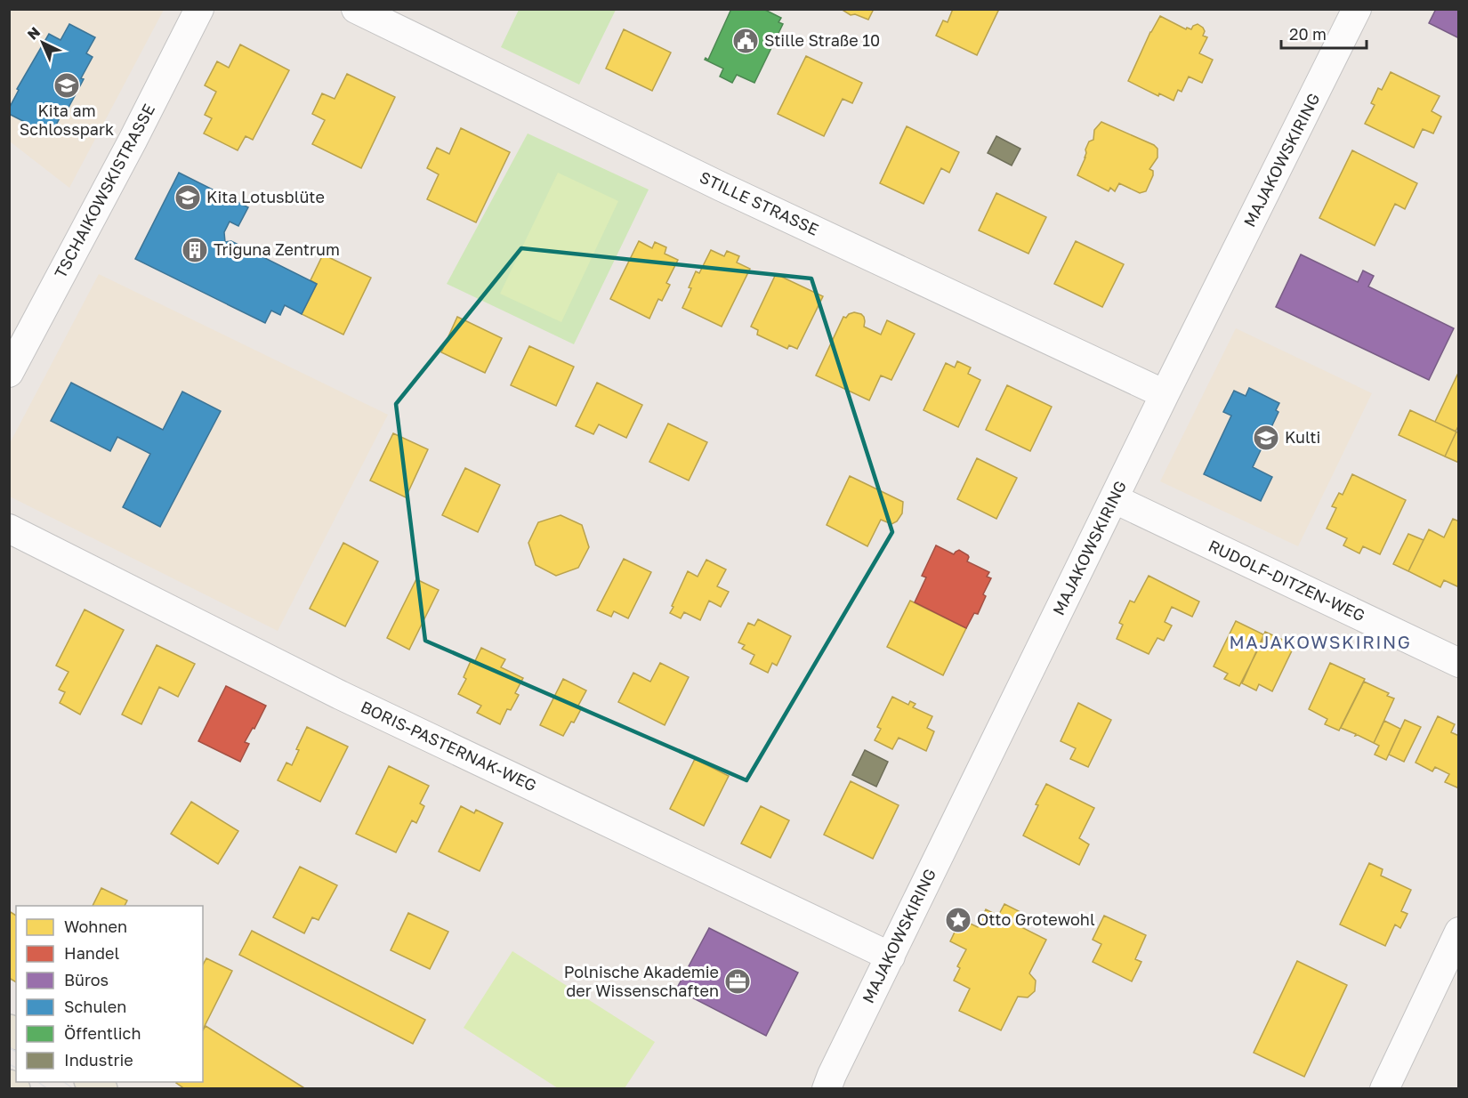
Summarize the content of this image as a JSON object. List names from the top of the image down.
{
  "streets": {
    "street": [
      "MAJAKOWSKIRING",
      "TSCHAIKOWSKISTRASSE",
      "STILLE STRASSE",
      "RUDOLF-DITZEN-WEG",
      "BORIS-PASTERNAK-WEG"
    ]
  },
  "crossings": [
    ["MAJAKOWSKIRING", "STILLE STRASSE"],
    ["MAJAKOWSKIRING", "RUDOLF-DITZEN-WEG"],
    ["MAJAKOWSKIRING", "BORIS-PASTERNAK-WEG"]
  ],
  "districts": ["MAJAKOWSKIRING"],
  "places": {
    "public building": ["Stille Straße 10"],
    "school or university": ["Kita am Schlosspark", "Kita Lotusblüte", "Kulti"],
    "building": ["Triguna Zentrum"],
    "place": ["Otto Grotewohl"],
    "office": ["Polnische Akademie der Wissenschaften"]
  },
  "legend": [
    "Wohnen",
    "Handel",
    "Büros",
    "Schulen",
    "Öffentlich",
    "Industrie"
  ],
  "scale_bar": "20 m",
  "north": "top left"
}
